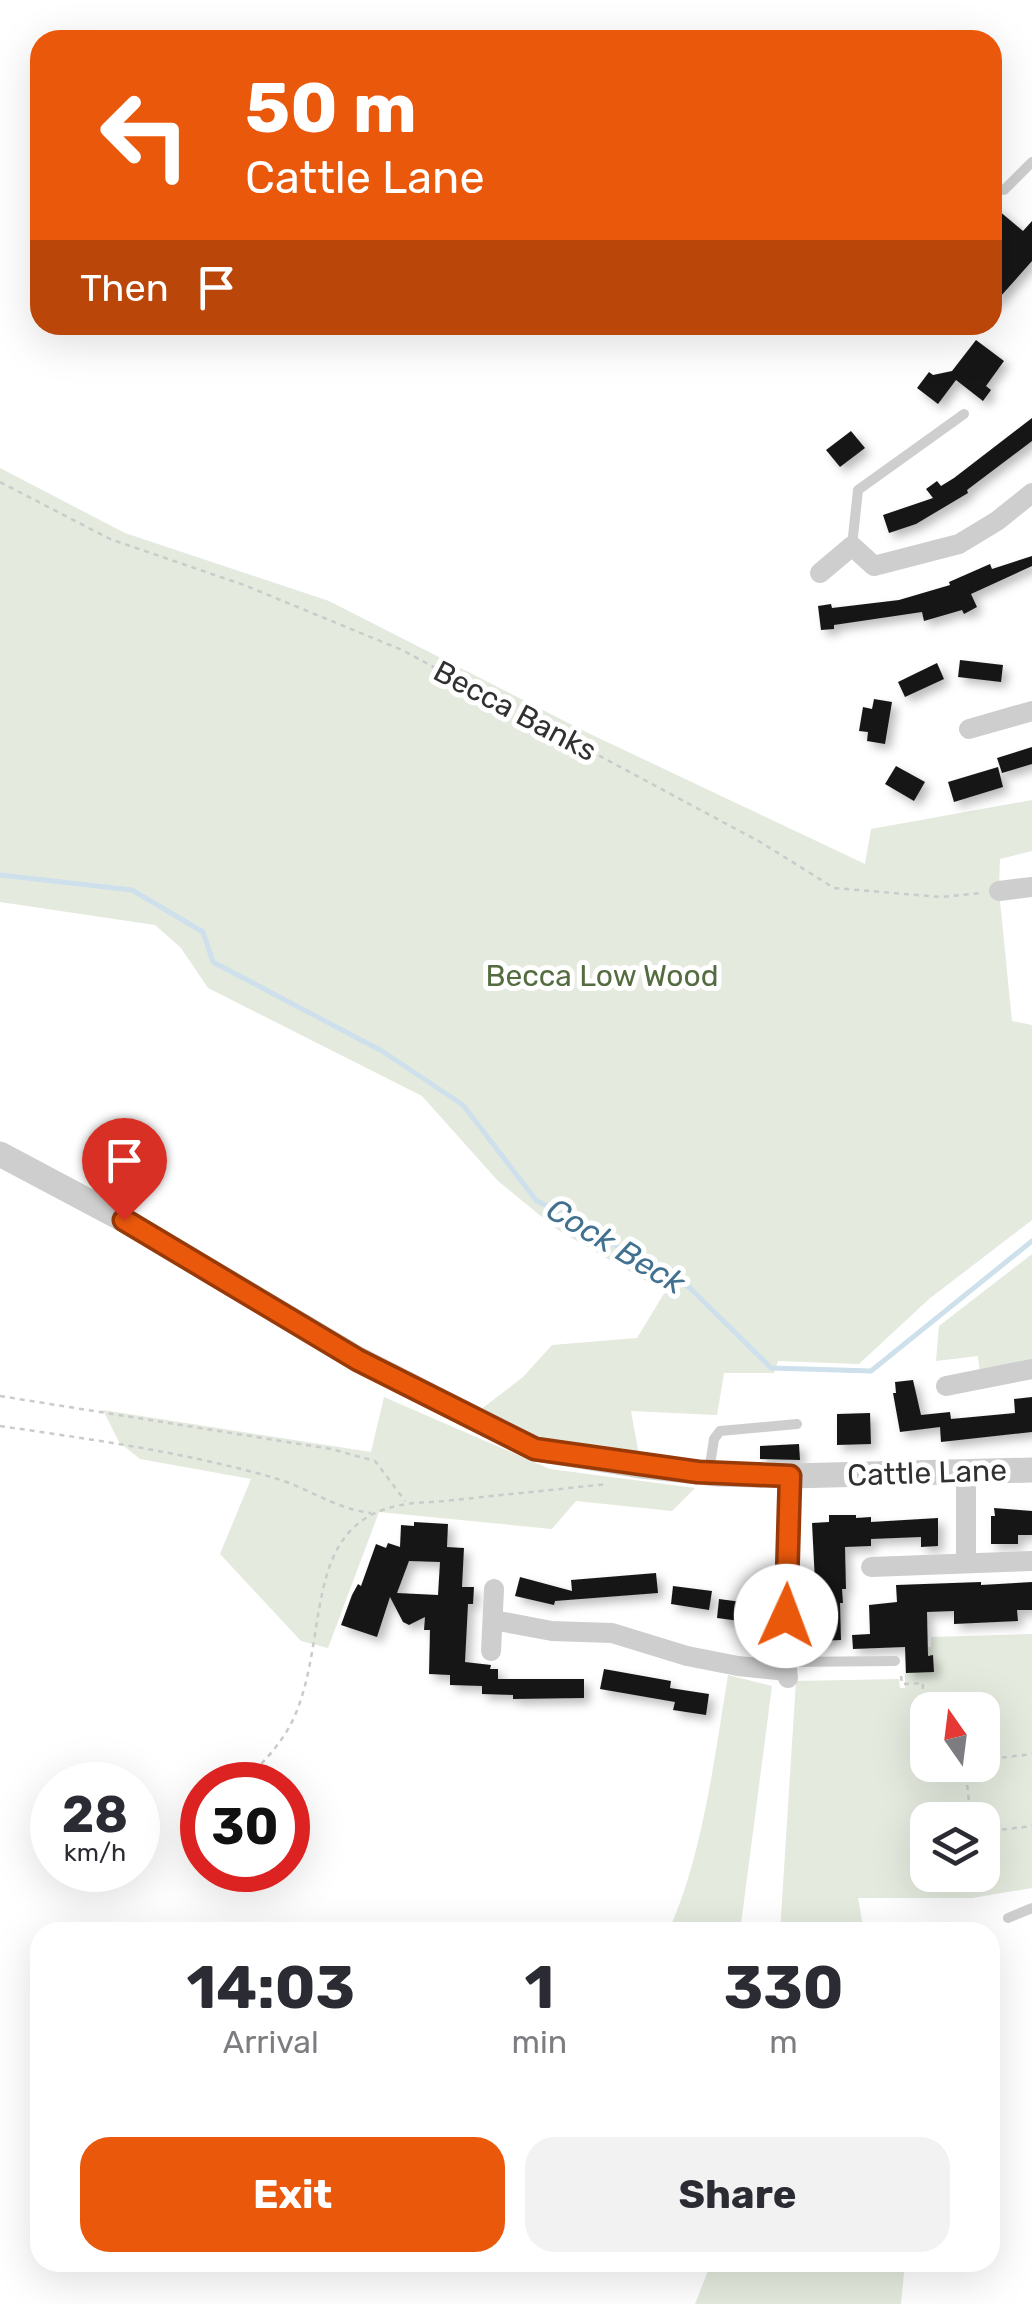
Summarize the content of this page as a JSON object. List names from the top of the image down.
{
  "streets": {
    "street": ["Cattle Lane"],
    "path": ["Becca Banks"]
  },
  "water": ["Cock Beck"],
  "parks": ["Becca Low Wood"],
  "north": "top",
  "page": {
    "turn": ["50 m", "Cattle Lane"],
    "then": "Then",
    "speed": "28 km/h",
    "limit": "30",
    "eta": [
      "14:03",
      "Arrival",
      "1",
      "min",
      "330",
      "m"
    ],
    "buttons": ["Exit", "Share"]
  }
}
